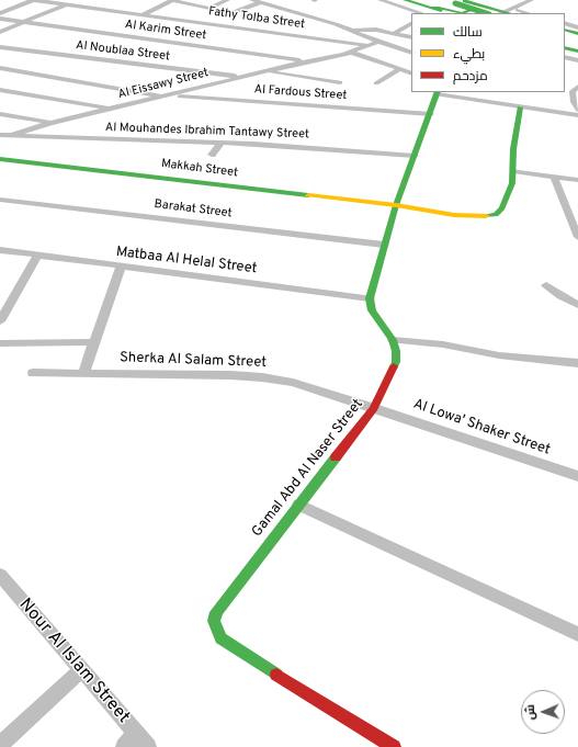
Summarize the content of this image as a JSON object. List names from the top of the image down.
{
  "streets": {
    "street": [
      "Fathy Tolba Street",
      "Al Karim Street",
      "Al Noublaa Street",
      "Al Eissawy Street",
      "Al Fardous Street",
      "Al Mouhandes Ibrahim Tantawy Street",
      "Makkah Street",
      "Barakat Street",
      "Matbaa Al Helal Street",
      "Sherka Al Salam Street",
      "Al Lowa' Shaker Street",
      "Gamal Abd Al Naser Street",
      "Nour Al Islam Street"
    ]
  },
  "crossings": [
    ["Fathy Tolba Street", "Al Eissawy Street"],
    ["Al Karim Street", "Al Eissawy Street"],
    ["Al Noublaa Street", "Al Eissawy Street"],
    ["Al Eissawy Street", "Al Fardous Street"],
    ["Al Eissawy Street", "Al Mouhandes Ibrahim Tantawy Street"],
    ["Matbaa Al Helal Street", "Gamal Abd Al Naser Street"],
    ["Sherka Al Salam Street", "Al Lowa' Shaker Street"],
    ["Sherka Al Salam Street", "Gamal Abd Al Naser Street"],
    ["Al Lowa' Shaker Street", "Gamal Abd Al Naser Street"]
  ],
  "legend": ["سالك", "بطيء", "مزدحم"],
  "north": "left"
}
